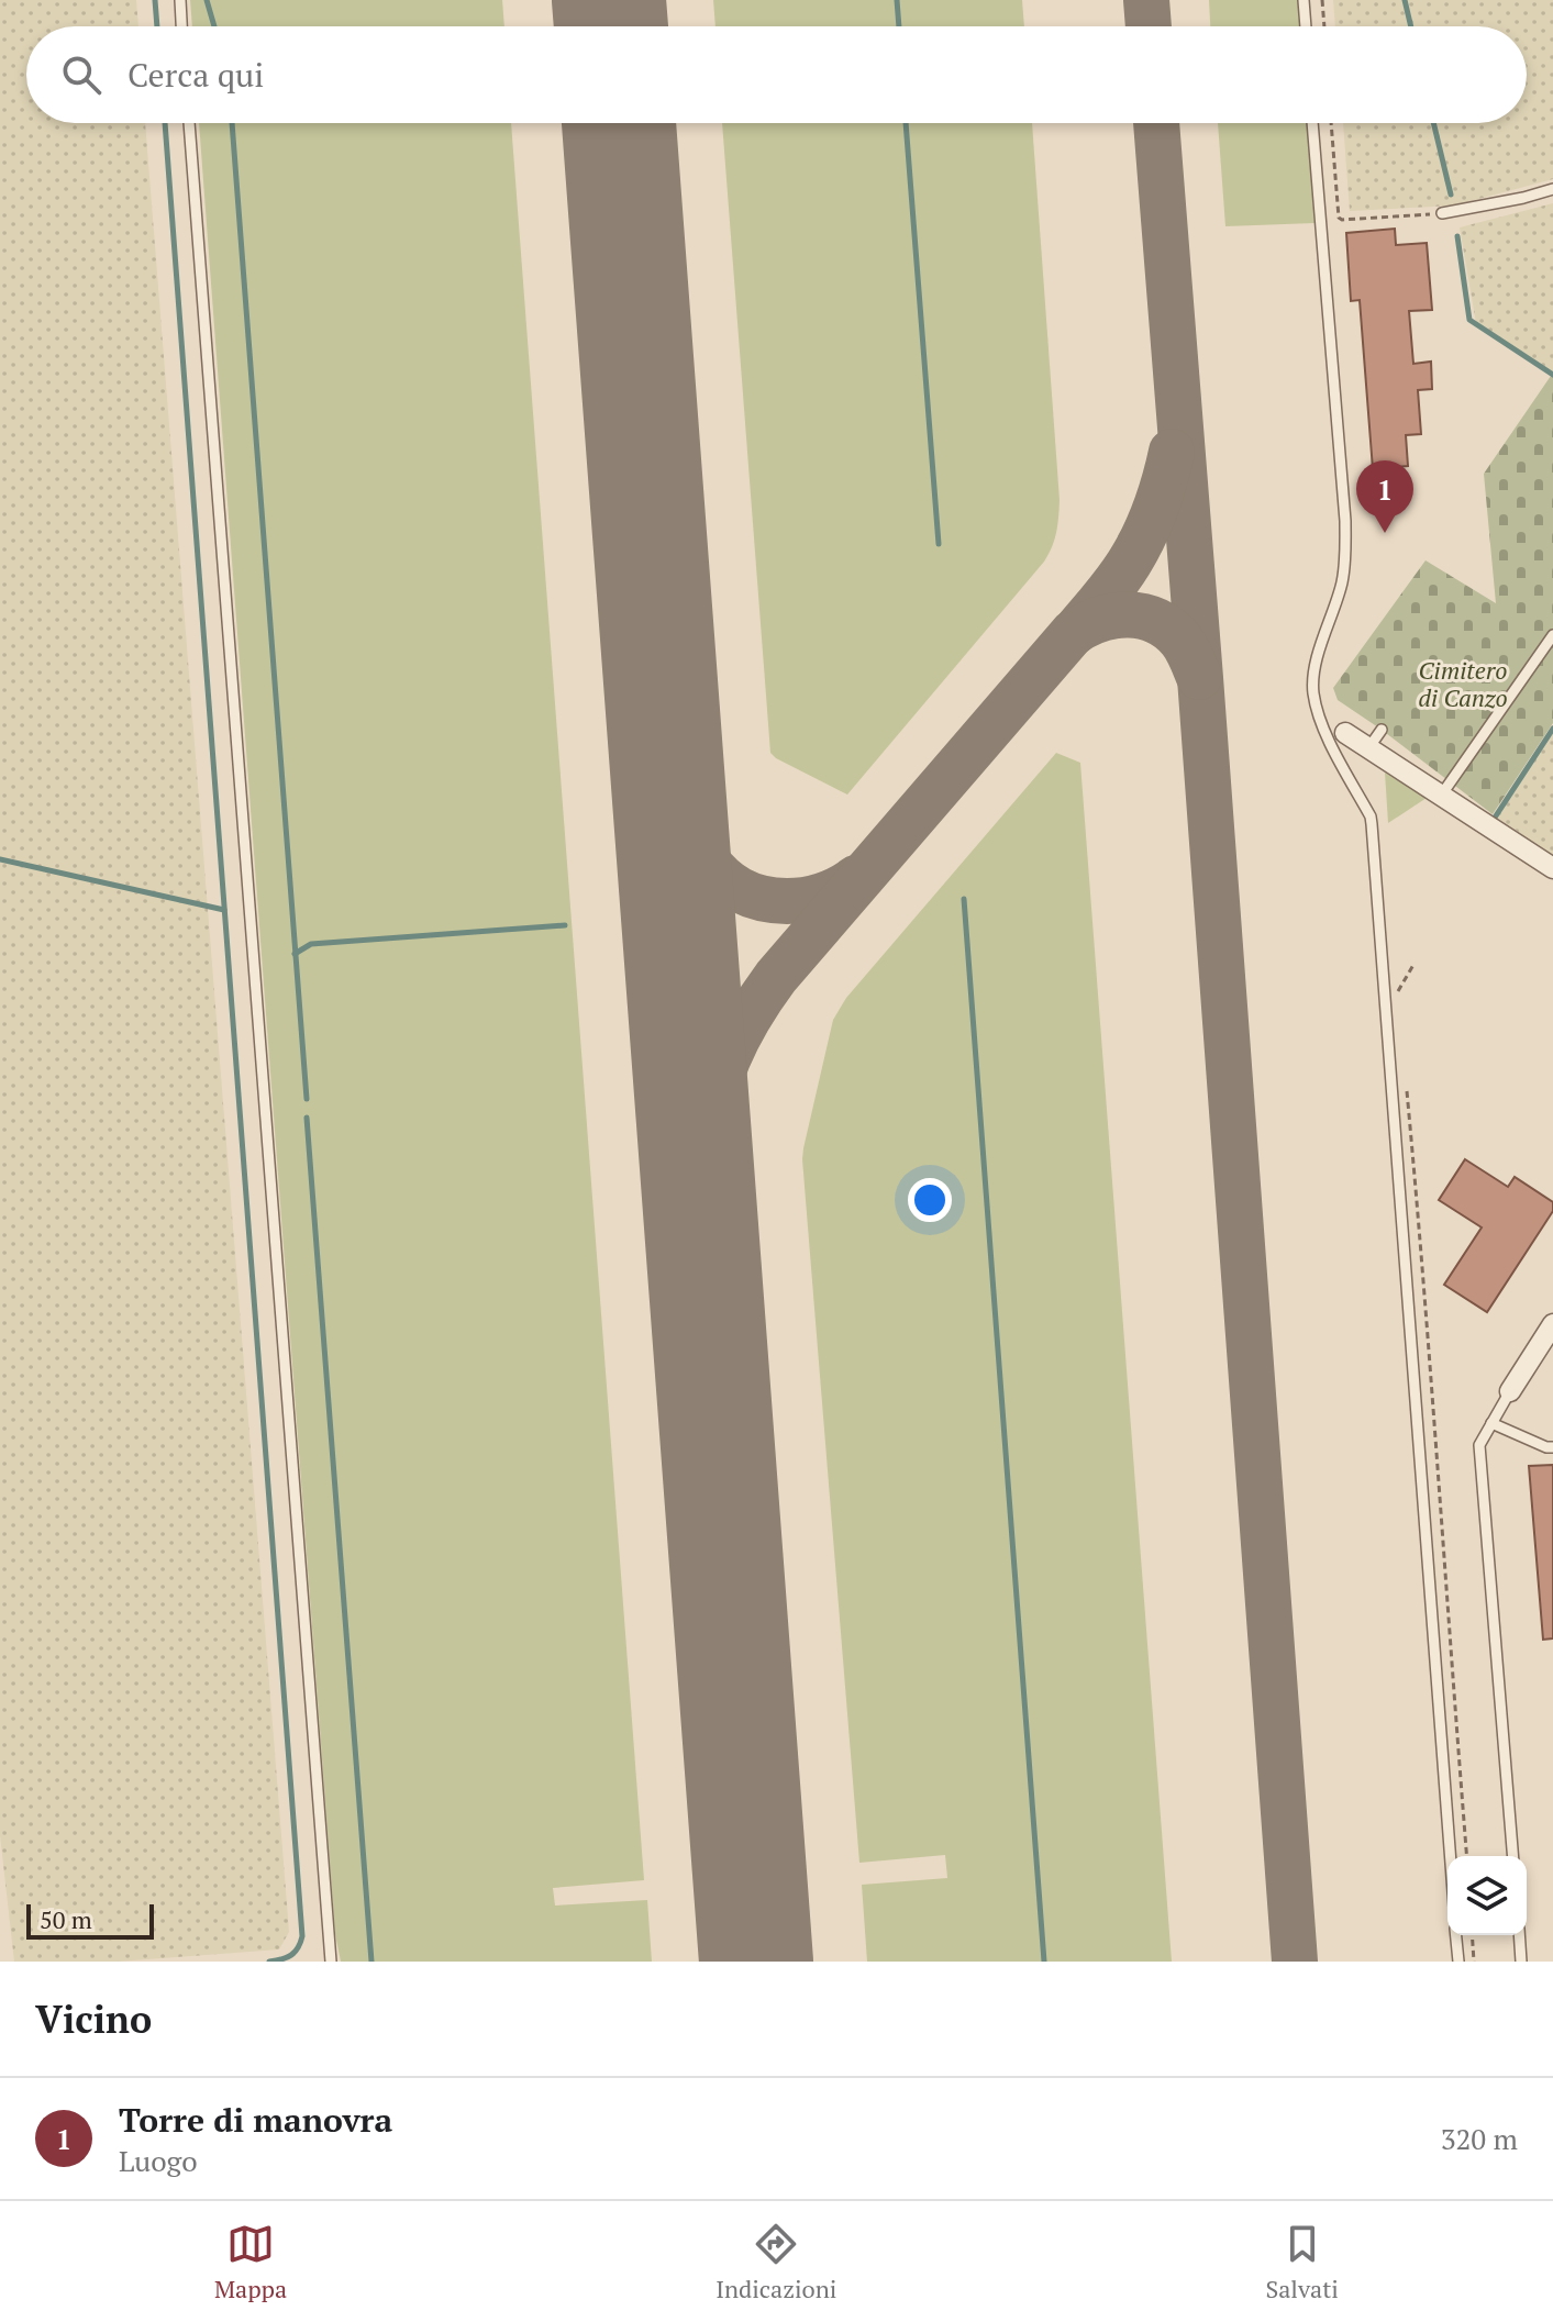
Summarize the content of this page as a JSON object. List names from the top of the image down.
{
  "parks": ["Cimitero di Canzo"],
  "scale_bar": "50 m",
  "page": {
    "search": "Cerca qui",
    "pins": "1",
    "scale": "50 m",
    "heading": "Vicino",
    "list": [
      {
        "mark": "1",
        "name": "Torre di manovra",
        "note": "Luogo",
        "value": "320 m"
      }
    ],
    "nav": ["Mappa", "Indicazioni", "Salvati"]
  }
}
